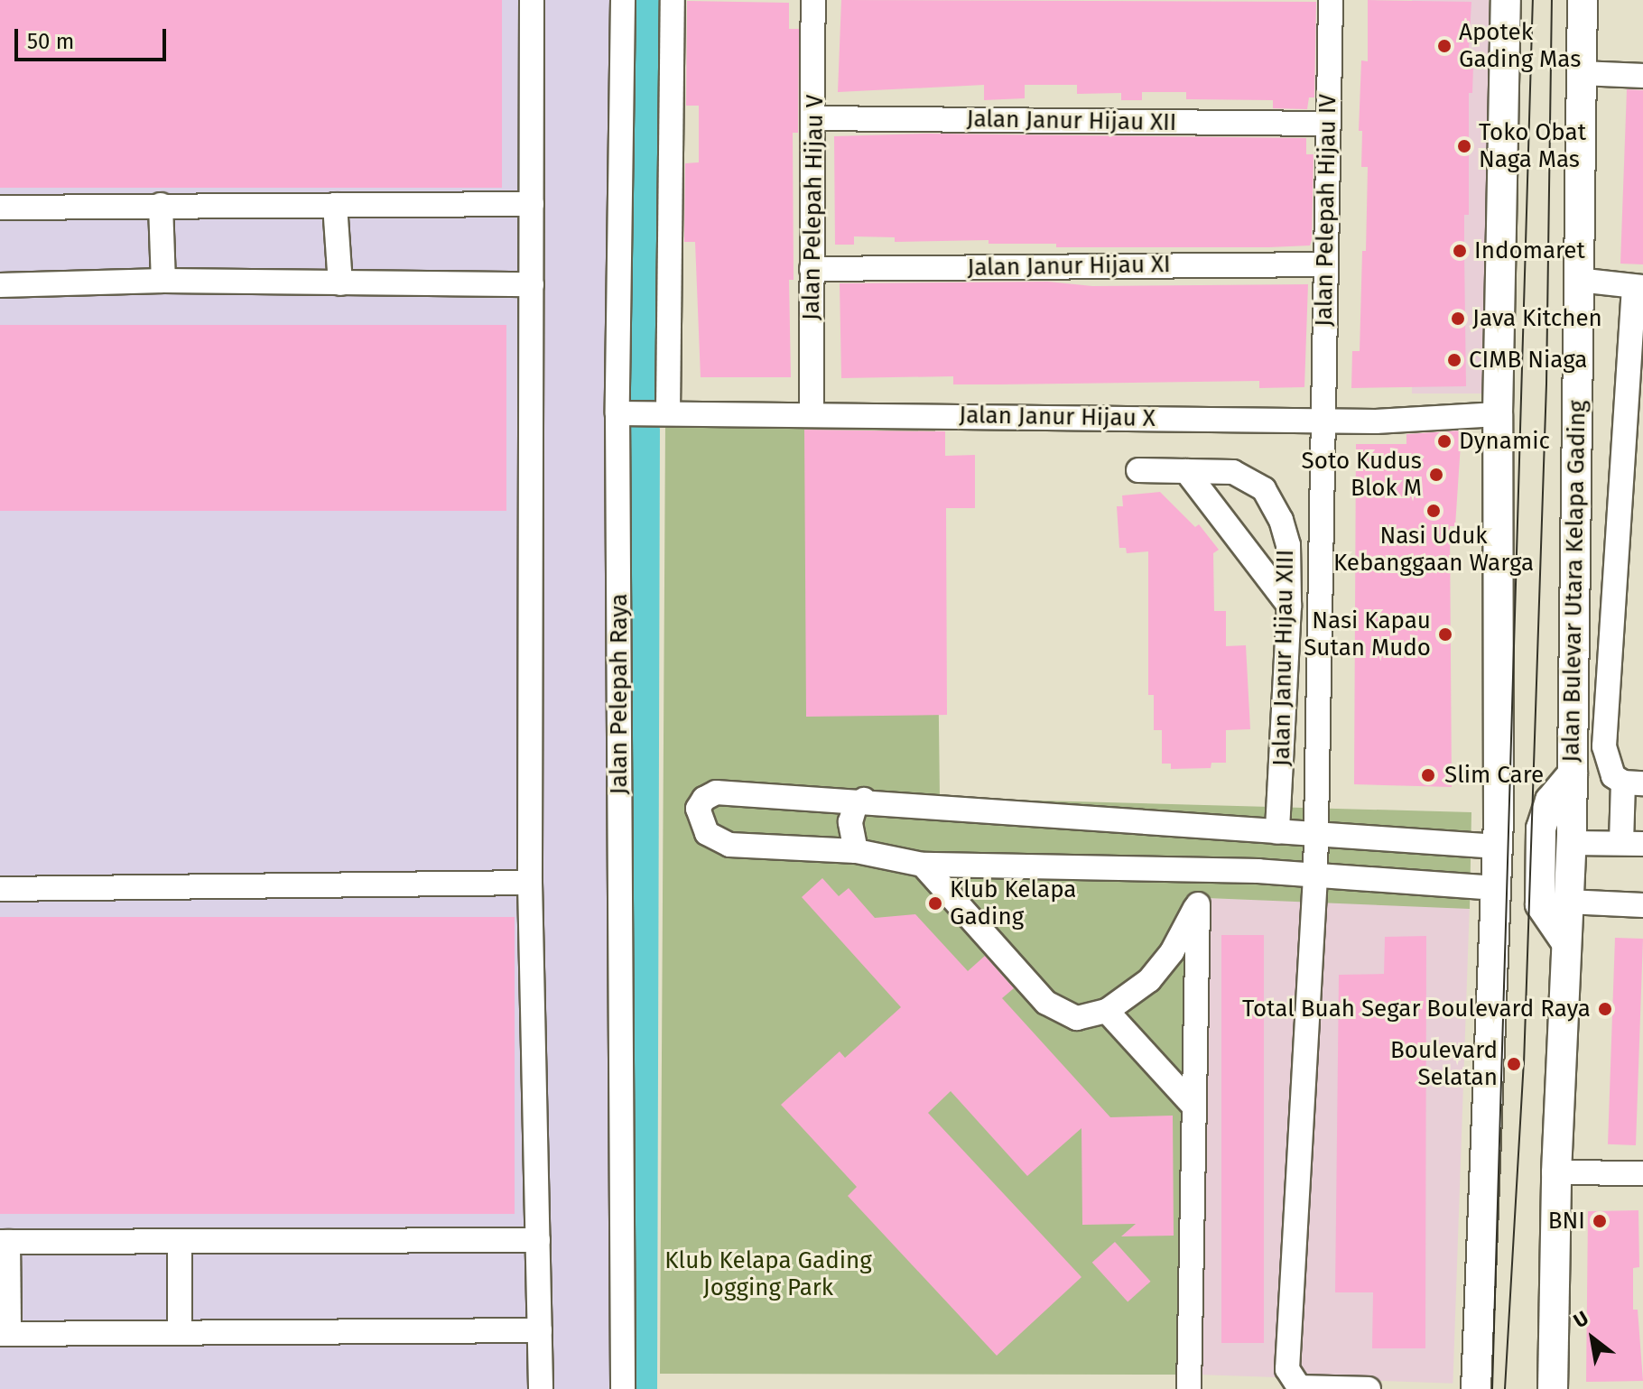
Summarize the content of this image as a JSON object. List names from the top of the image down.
{
  "streets": {
    "main road": ["Jalan Bulevar Utara Kelapa Gading"],
    "street": [
      "Jalan Janur Hijau XII",
      "Jalan Pelepah Hijau V",
      "Jalan Pelepah Hijau IV",
      "Jalan Janur Hijau XI",
      "Jalan Janur Hijau X",
      "Jalan Janur Hijau XIII",
      "Jalan Pelepah Raya"
    ]
  },
  "crossings": [
    ["Jalan Janur Hijau XII", "Jalan Pelepah Hijau V"],
    ["Jalan Janur Hijau XII", "Jalan Pelepah Hijau IV"],
    ["Jalan Pelepah Hijau V", "Jalan Janur Hijau XI"],
    ["Jalan Pelepah Hijau V", "Jalan Janur Hijau X"],
    ["Jalan Pelepah Hijau IV", "Jalan Janur Hijau XI"],
    ["Jalan Pelepah Hijau IV", "Jalan Janur Hijau X"],
    ["Jalan Janur Hijau X", "Jalan Pelepah Raya"]
  ],
  "parks": ["Klub Kelapa Gading Jogging Park"],
  "places": [
    "Apotek Gading Mas",
    "Toko Obat Naga Mas",
    "Indomaret",
    "Java Kitchen",
    "CIMB Niaga",
    "Dynamic",
    "Soto Kudus Blok M",
    "Nasi Uduk Kebanggaan Warga",
    "Nasi Kapau Sutan Mudo",
    "Slim Care",
    "Klub Kelapa Gading",
    "Total Buah Segar Boulevard Raya",
    "Boulevard Selatan",
    "BNI"
  ],
  "scale_bar": "50 m",
  "north": "top left"
}
